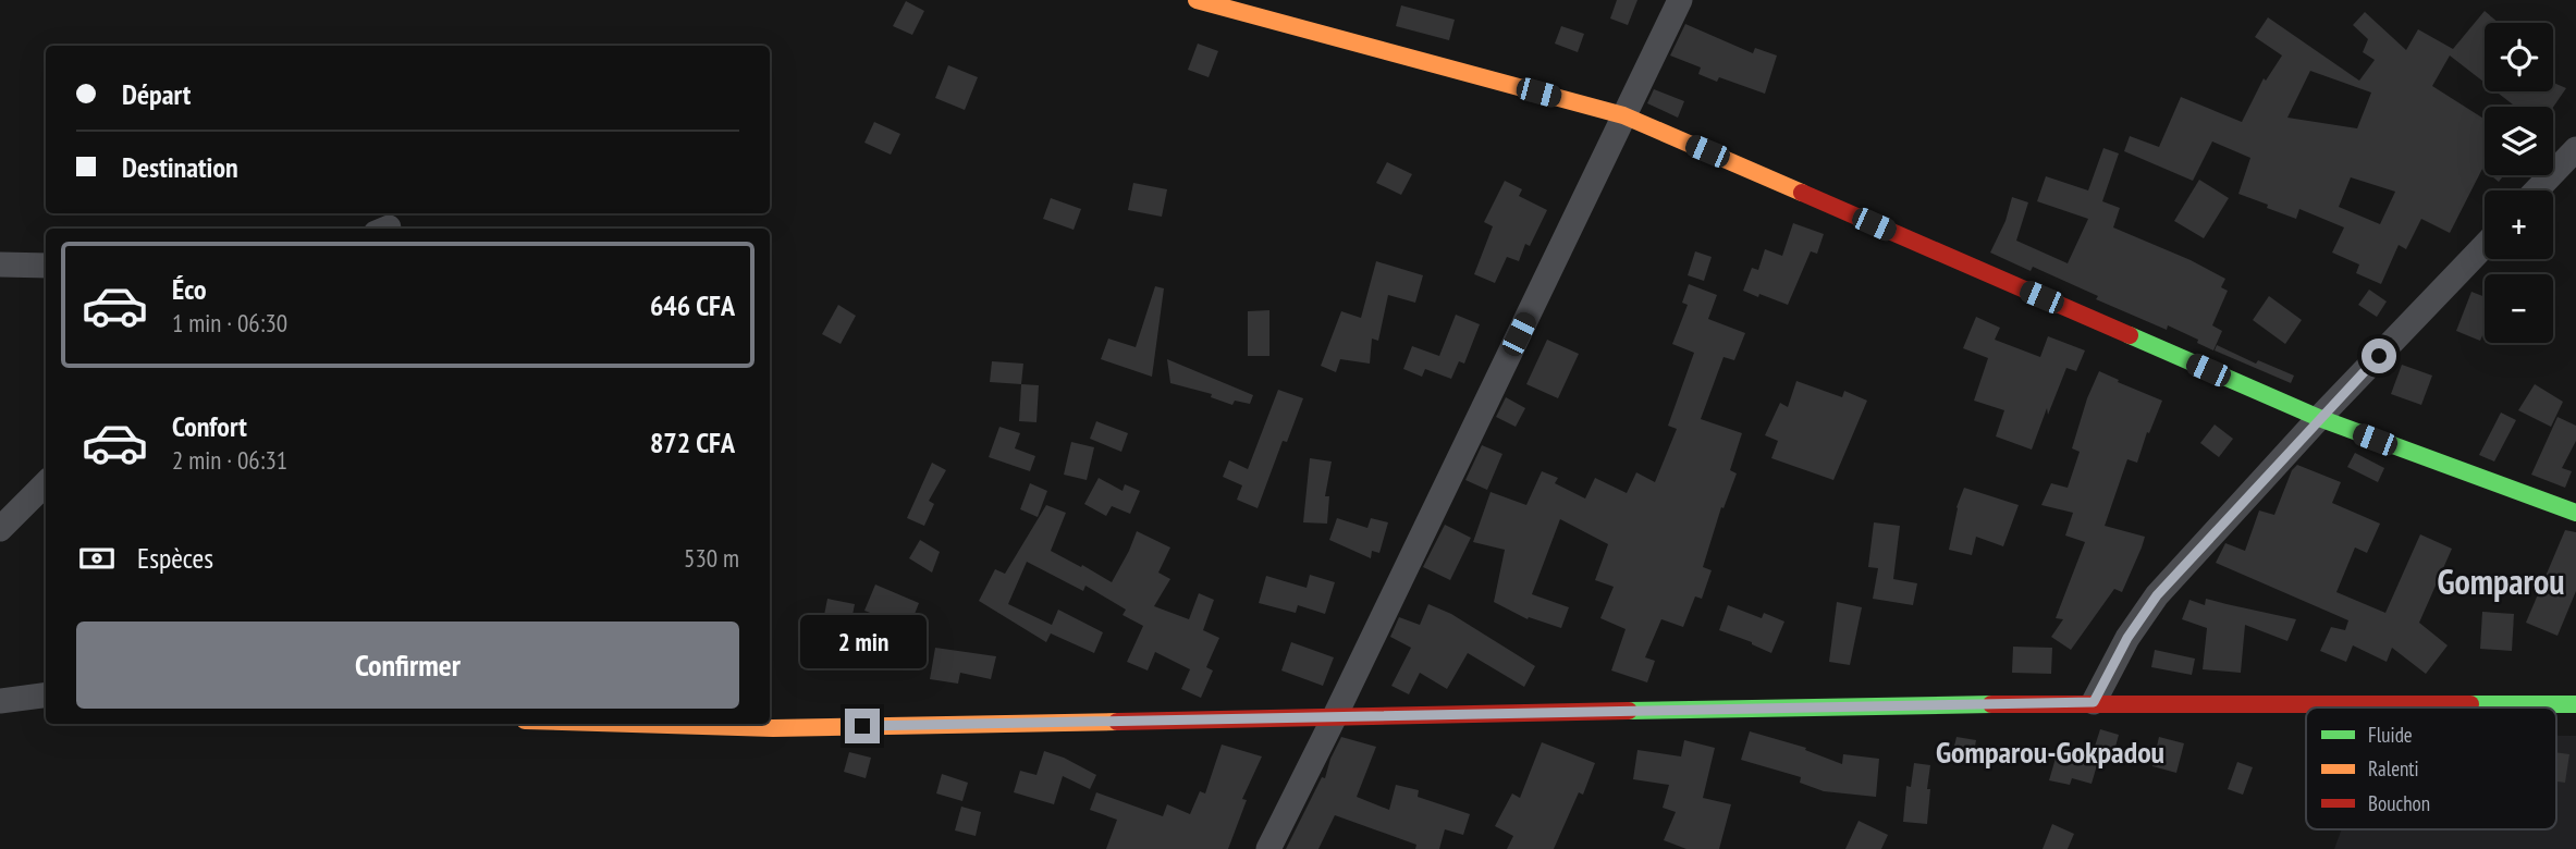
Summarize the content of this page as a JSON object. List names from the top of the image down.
{
  "districts": ["Gomparou", "Gomparou-Gokpadou"],
  "legend": ["Fluide", "Ralenti", "Bouchon"],
  "page": {
    "map_buttons": ["+", "−"],
    "banner": ["Départ", "Destination"],
    "list": [
      {
        "name": "Éco",
        "note": "1 min · 06:30",
        "value": "646 CFA"
      },
      {
        "name": "Confort",
        "note": "2 min · 06:31",
        "value": "872 CFA"
      }
    ],
    "pay": ["Espèces", "530 m"],
    "buttons": "Confirmer",
    "bubble": "2 min"
  }
}
